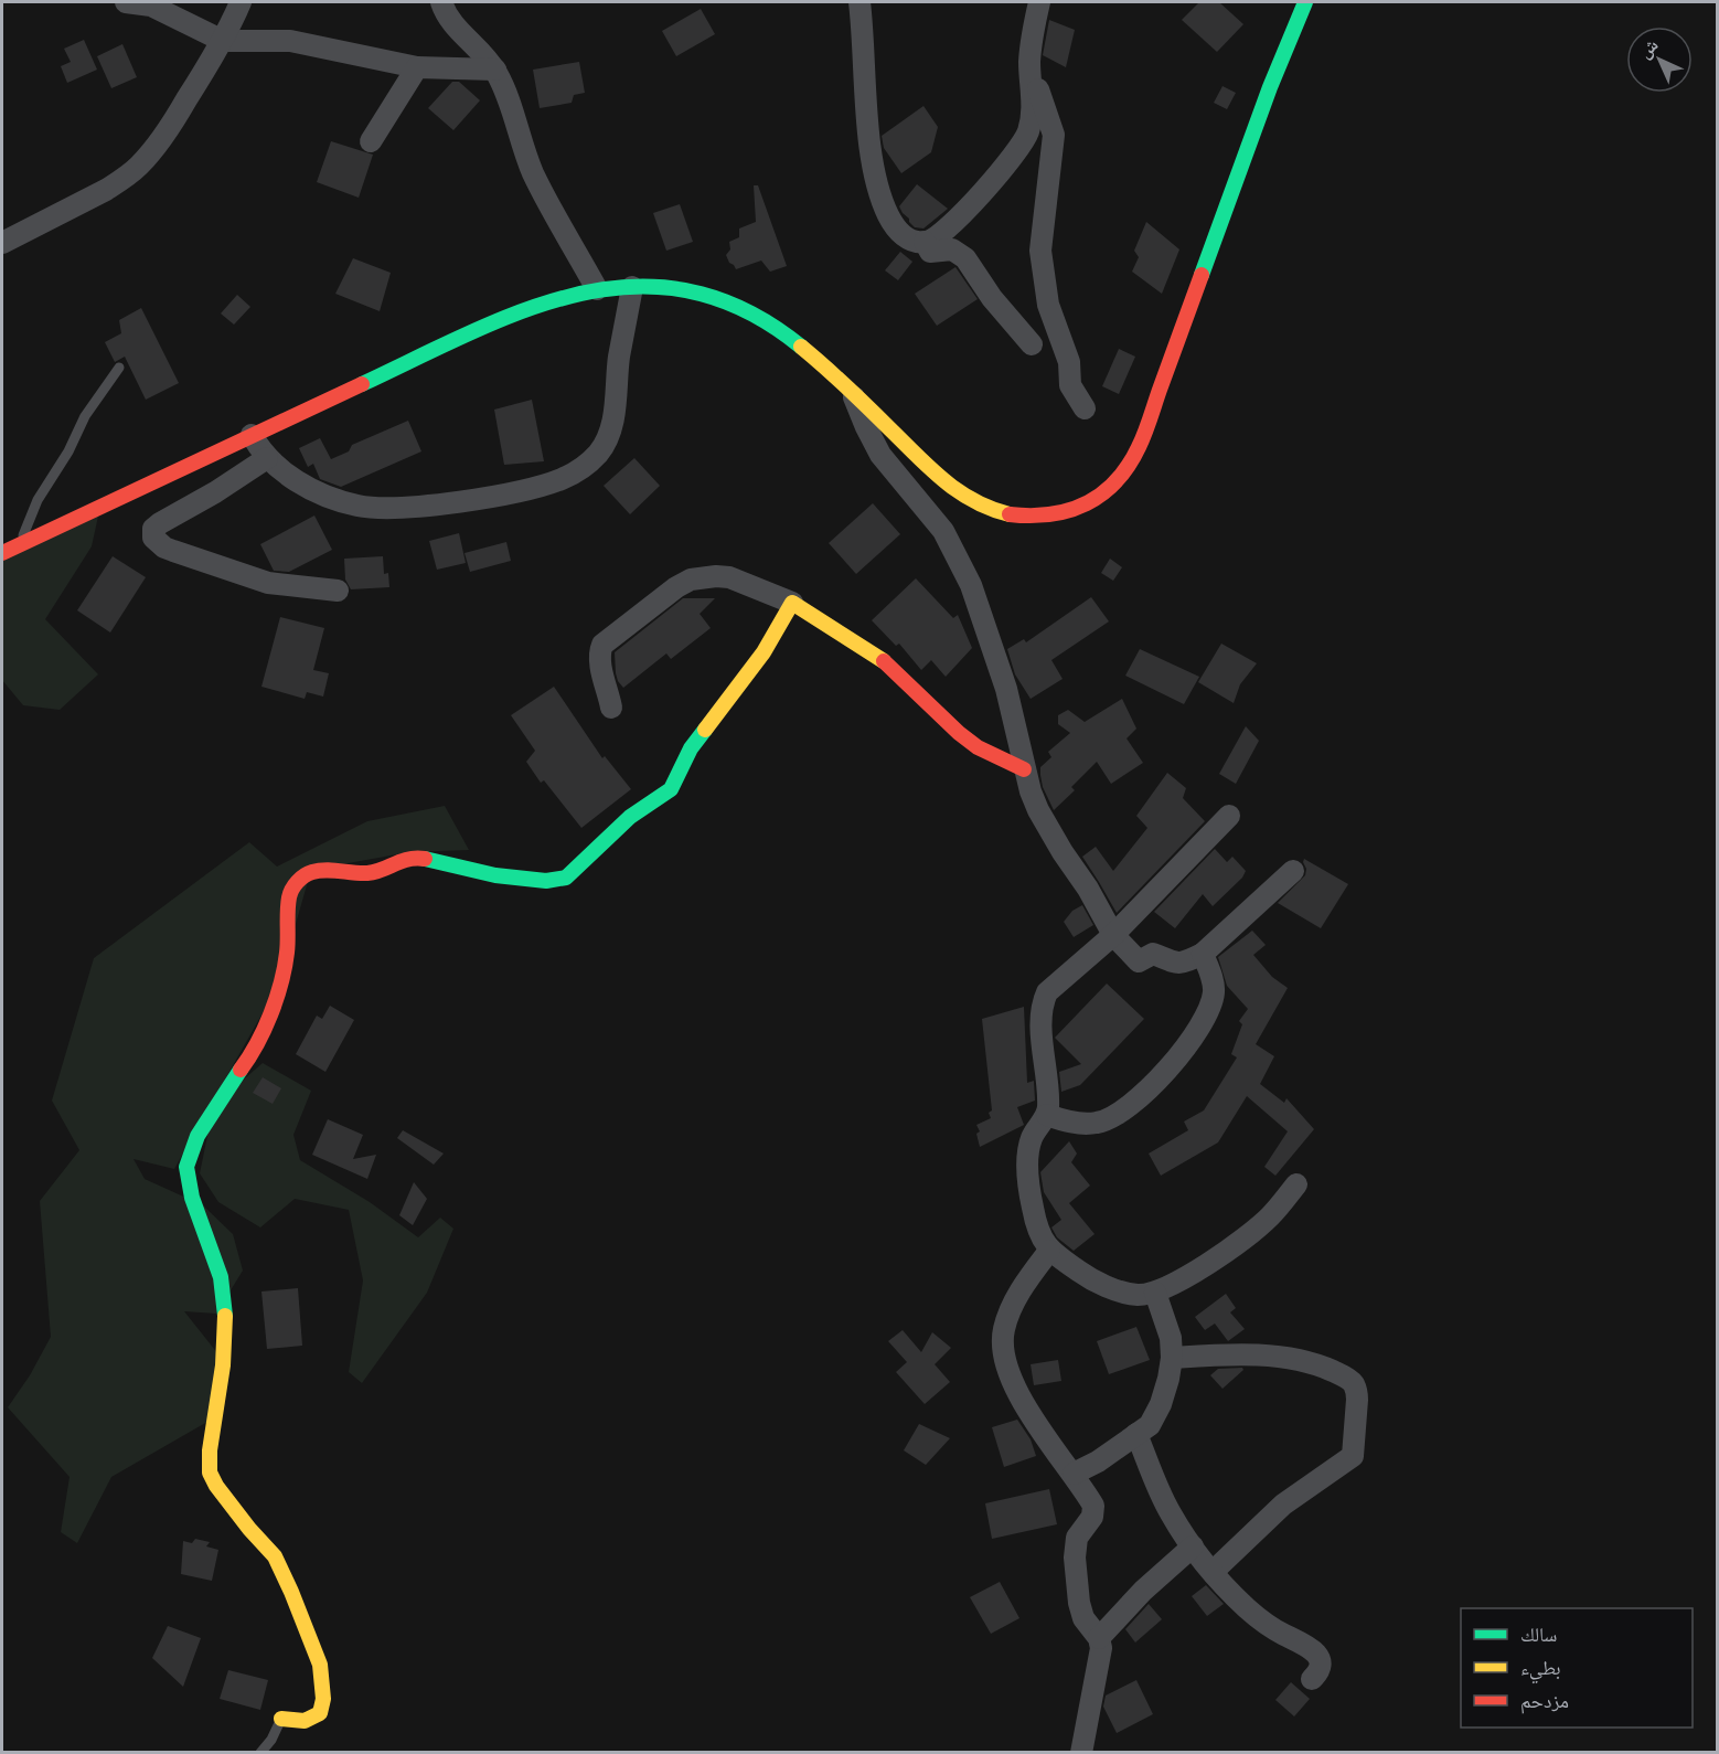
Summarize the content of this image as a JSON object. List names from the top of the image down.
{
  "legend": ["سالك", "بطيء", "مزدحم"],
  "north": "top left"
}
